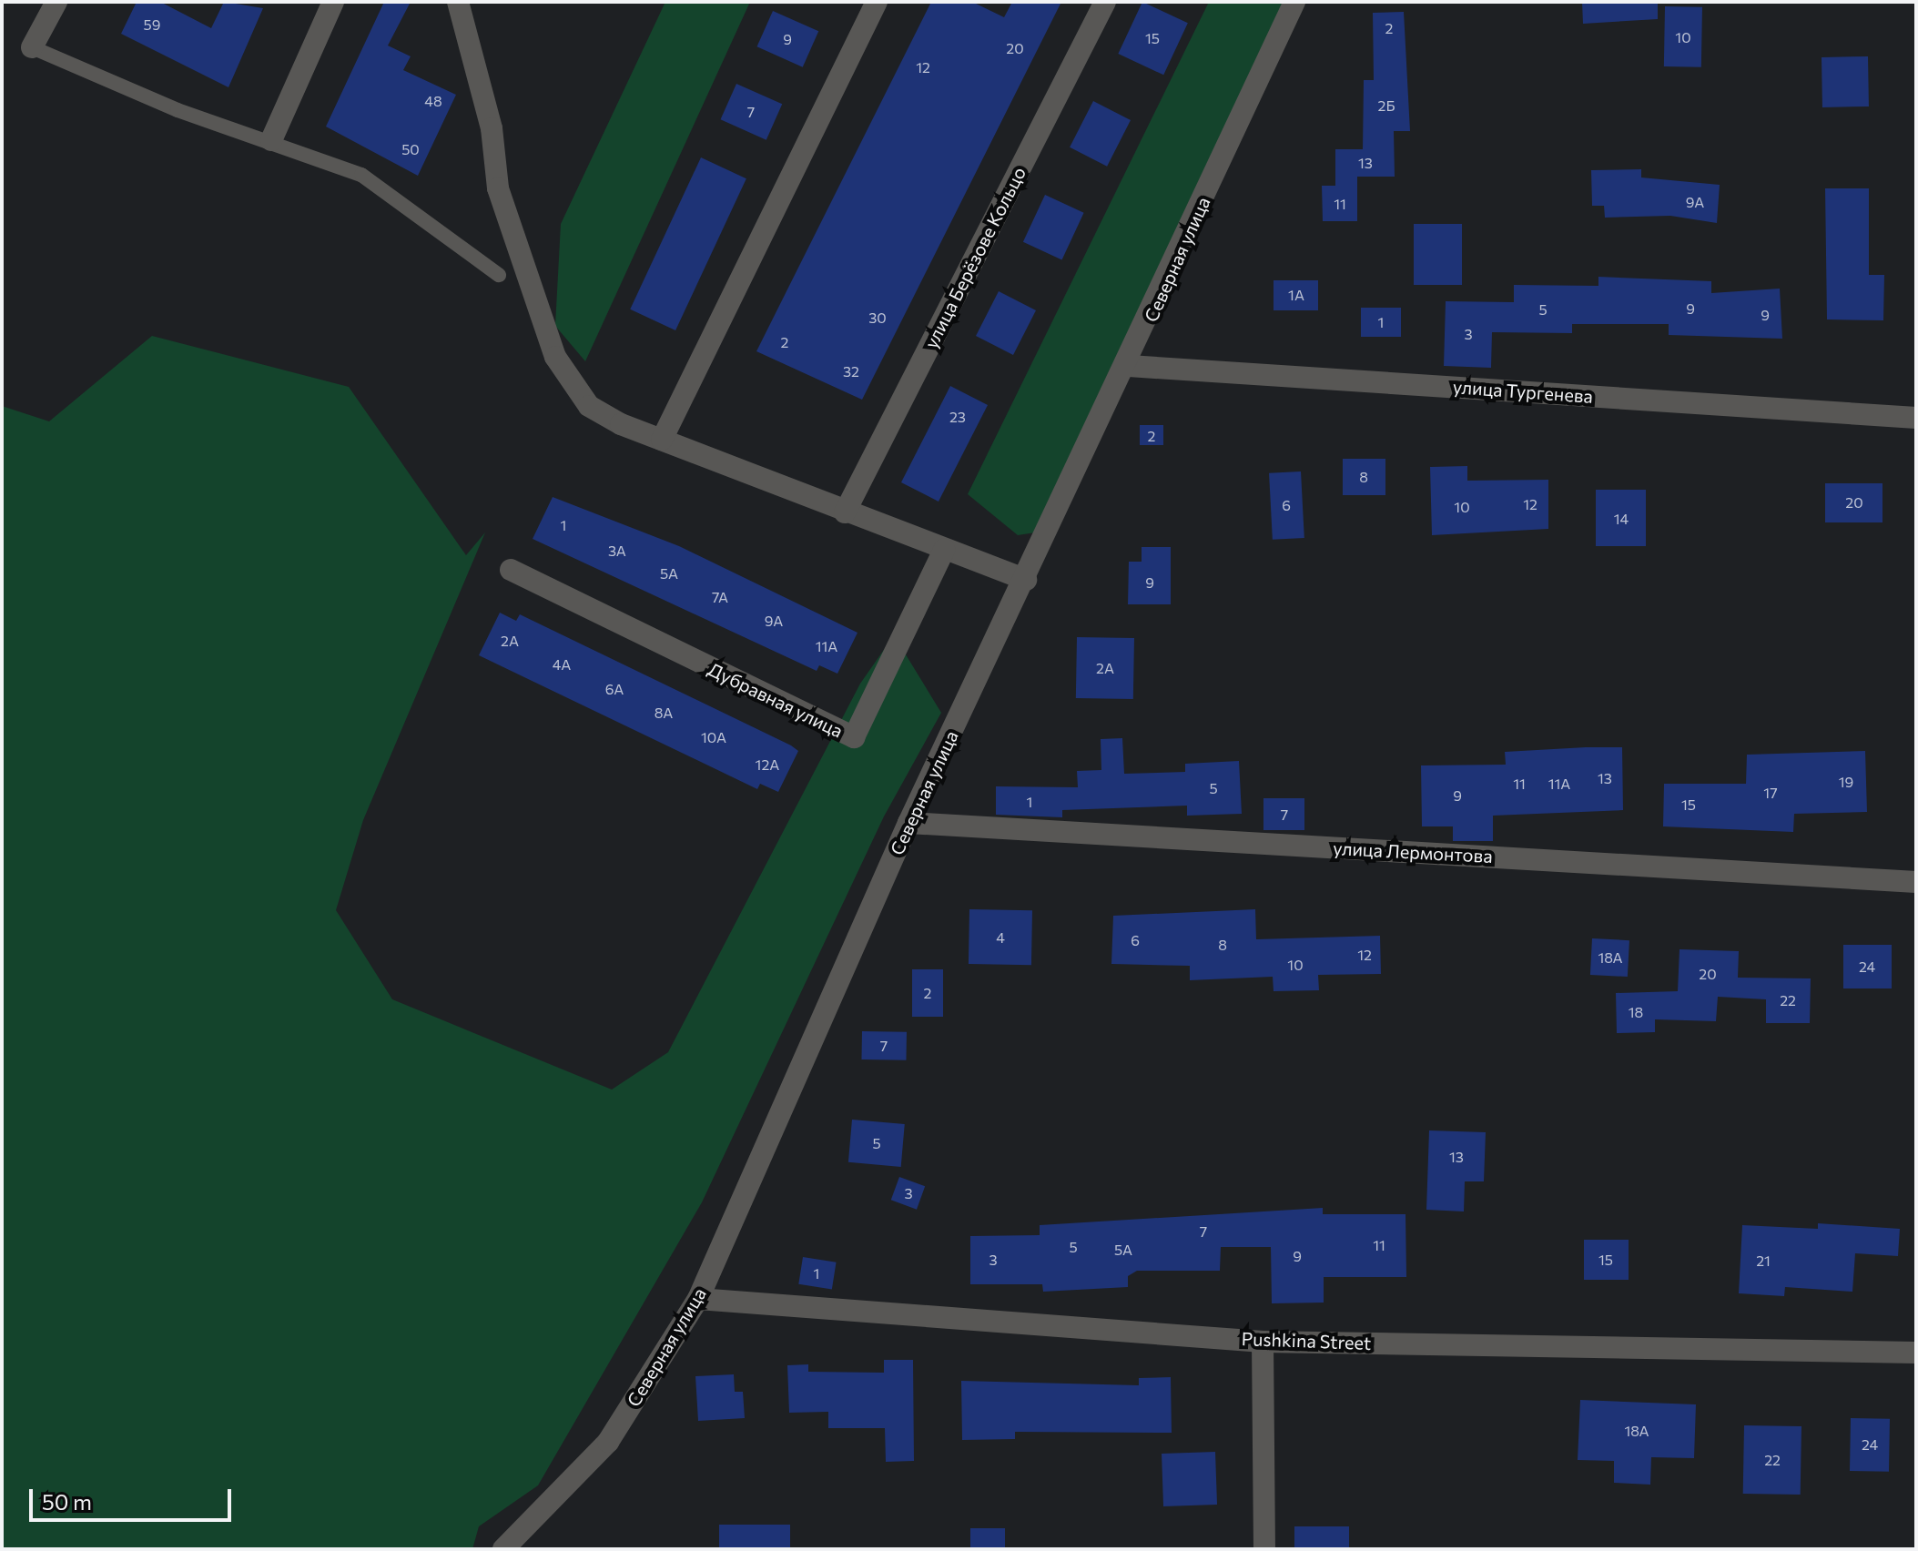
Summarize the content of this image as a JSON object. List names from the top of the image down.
{
  "streets": {
    "street": [
      "улица Берёзове Кольцо",
      "Северная улица",
      "улица Тургенева",
      "Дубравная улица",
      "улица Лермонтова",
      "Pushkina Street"
    ]
  },
  "crossings": [
    ["Северная улица", "улица Тургенева"],
    ["Северная улица", "улица Лермонтова"],
    ["Северная улица", "Pushkina Street"]
  ],
  "house_numbers": [
    "59",
    "2",
    "10",
    "15",
    "9",
    "20",
    "12",
    "48",
    "2Б",
    "7",
    "50",
    "13",
    "9А",
    "11",
    "1А",
    "9",
    "5",
    "9",
    "30",
    "1",
    "3",
    "2",
    "32",
    "23",
    "2",
    "8",
    "20",
    "12",
    "6",
    "10",
    "14",
    "1",
    "3А",
    "5А",
    "9",
    "7А",
    "9А",
    "2А",
    "11А",
    "4А",
    "2А",
    "6А",
    "8А",
    "10А",
    "12А",
    "13",
    "19",
    "11",
    "11А",
    "5",
    "17",
    "9",
    "1",
    "15",
    "7",
    "4",
    "6",
    "8",
    "12",
    "18А",
    "10",
    "24",
    "20",
    "2",
    "22",
    "18",
    "7",
    "5",
    "13",
    "3",
    "7",
    "11",
    "5",
    "5А",
    "9",
    "3",
    "15",
    "21",
    "1",
    "18А",
    "24",
    "22"
  ],
  "scale_bar": "50 m"
}
